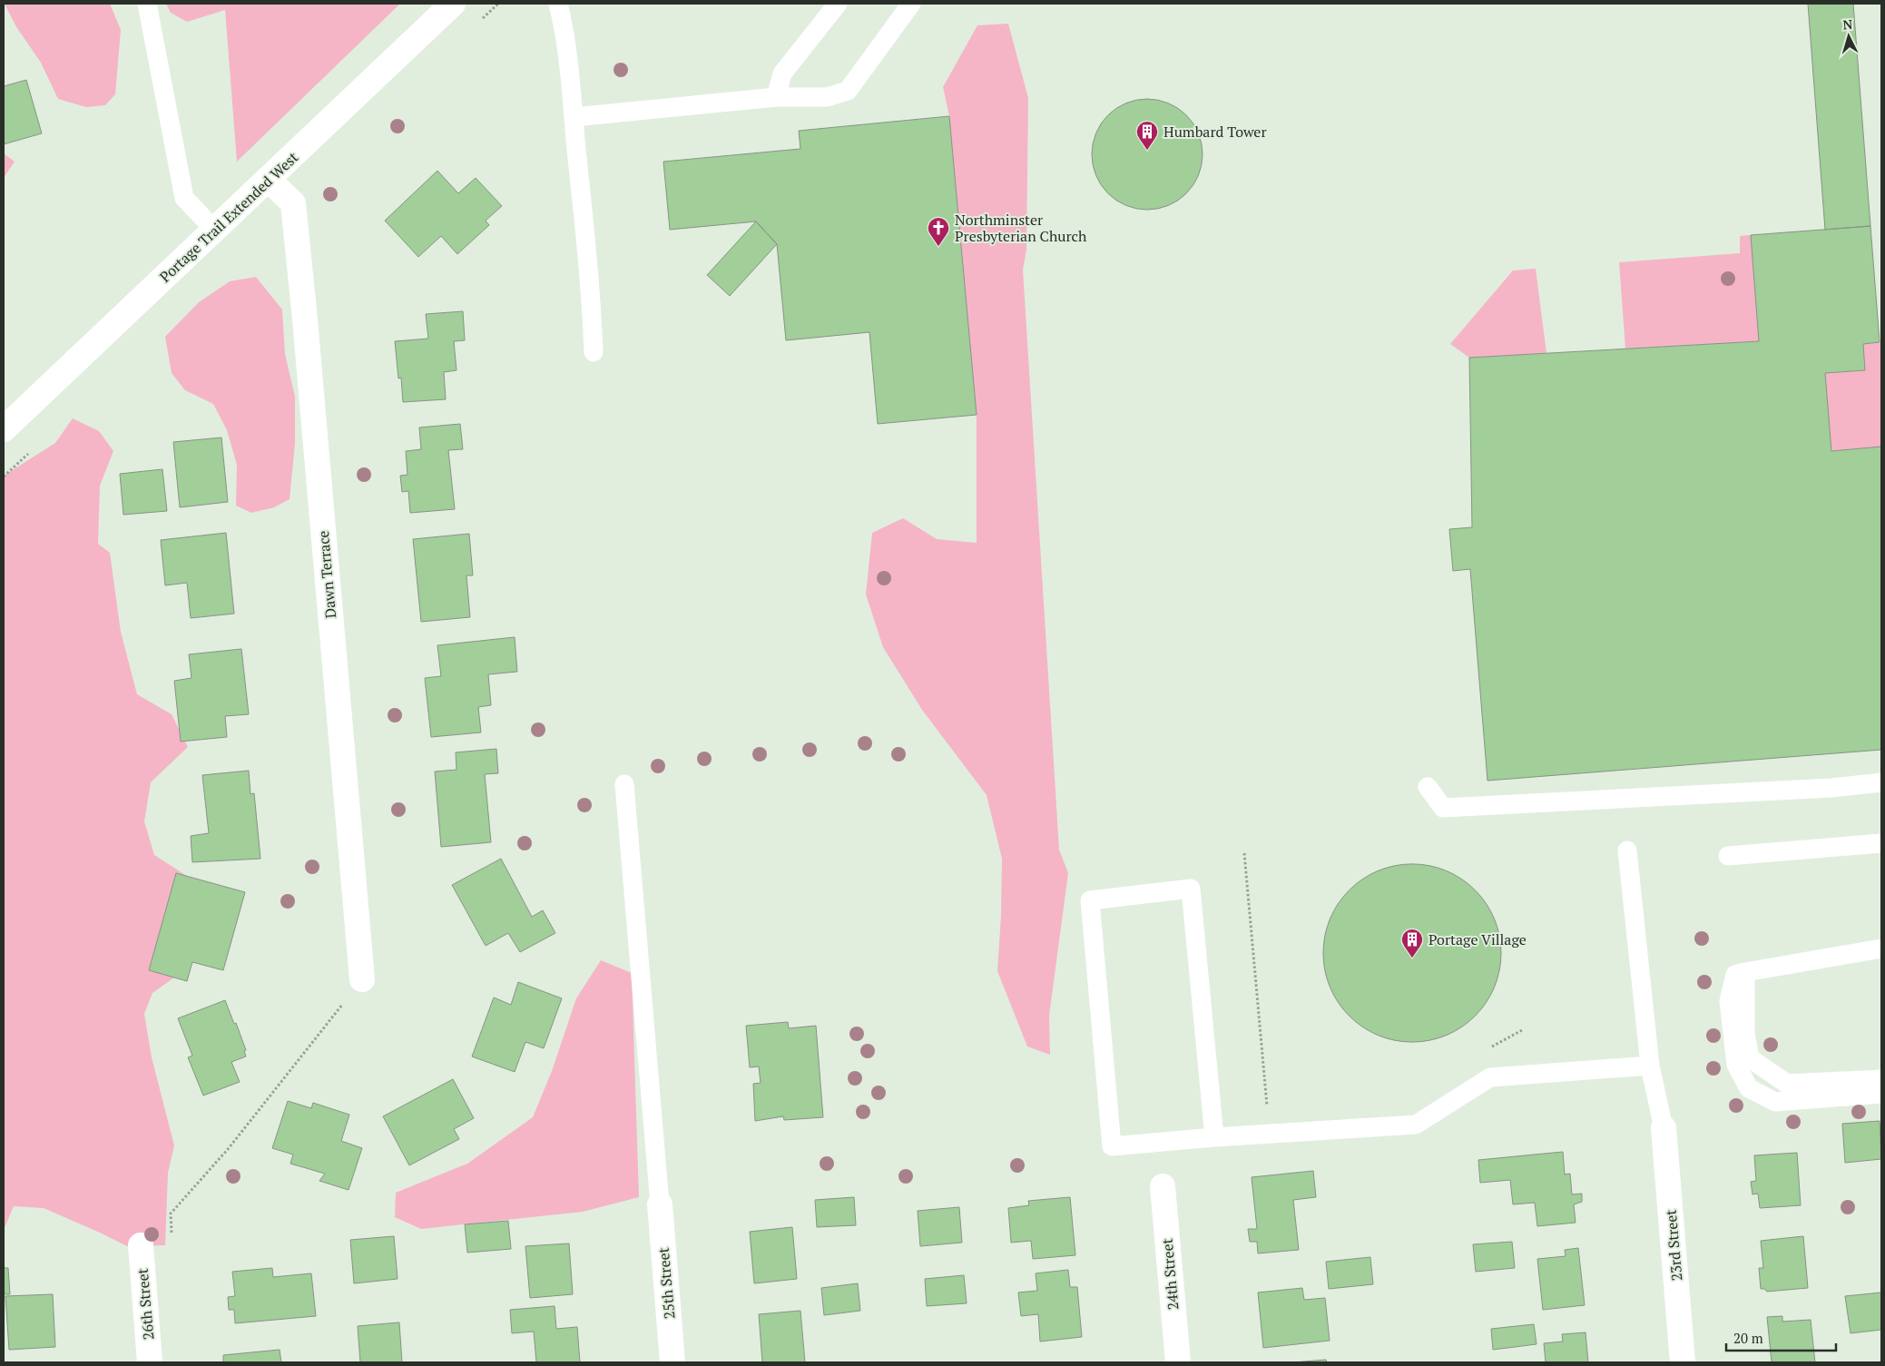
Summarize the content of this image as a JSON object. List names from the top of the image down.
{
  "streets": {
    "street": [
      "Portage Trail Extended West",
      "Dawn Terrace",
      "23rd Street",
      "24th Street",
      "25th Street",
      "26th Street"
    ]
  },
  "crossings": [
    ["Portage Trail Extended West", "Dawn Terrace"]
  ],
  "places": {
    "building": ["Humbard Tower", "Portage Village"],
    "church": ["Northminster Presbyterian Church"]
  },
  "scale_bar": "20 m",
  "north": "top"
}
